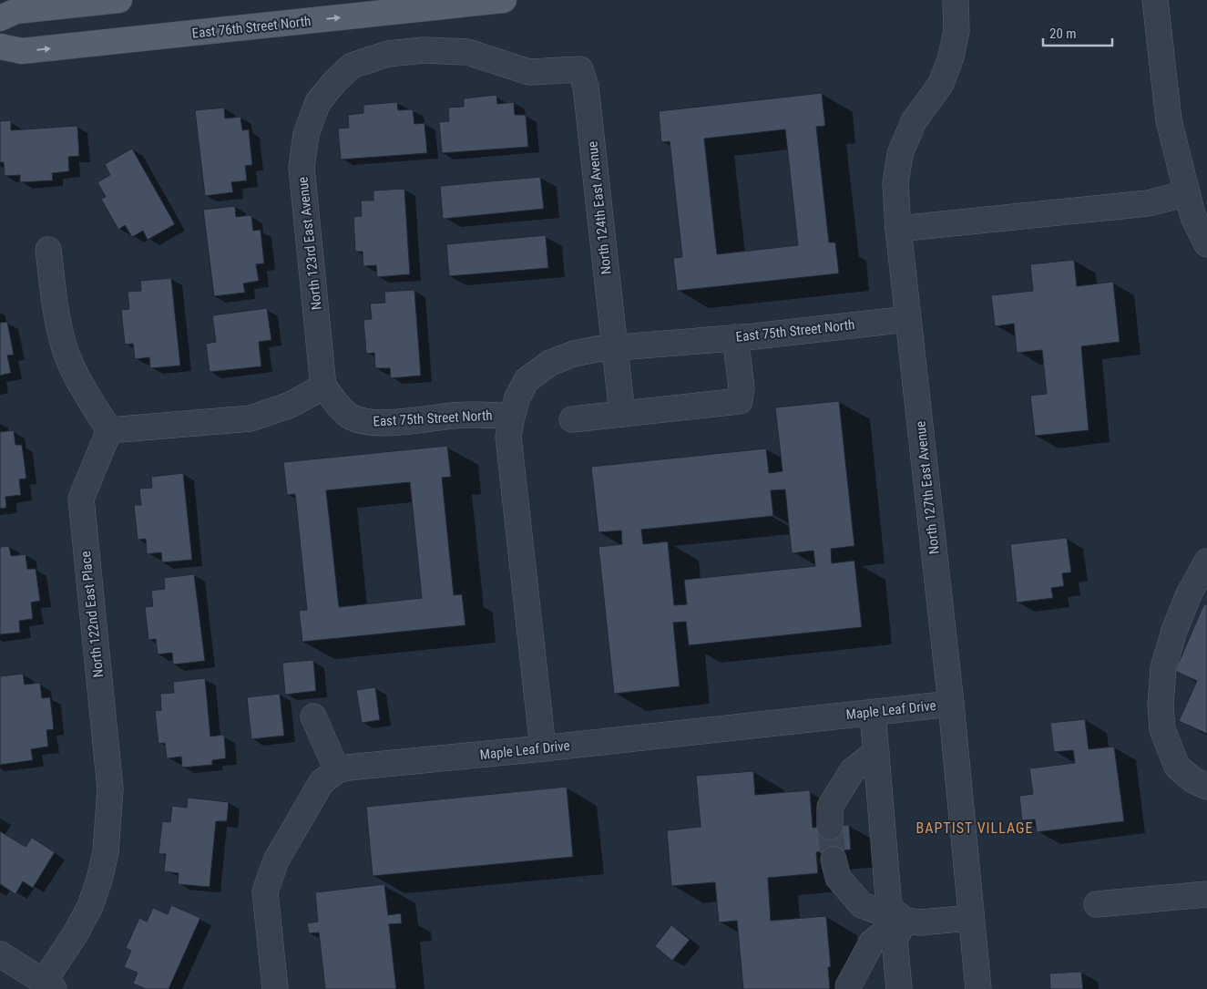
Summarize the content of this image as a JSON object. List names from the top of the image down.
{
  "streets": {
    "main road": ["East 76th Street North"],
    "street": [
      "North 124th East Avenue",
      "North 123rd East Avenue",
      "East 75th Street North",
      "North 127th East Avenue",
      "North 122nd East Place",
      "Maple Leaf Drive"
    ]
  },
  "crossings": [
    ["North 124th East Avenue", "North 123rd East Avenue"],
    ["North 124th East Avenue", "East 75th Street North"],
    ["North 123rd East Avenue", "East 75th Street North"],
    ["East 75th Street North", "North 127th East Avenue"],
    ["North 127th East Avenue", "Maple Leaf Drive"]
  ],
  "one_way": ["East 76th Street North"],
  "districts": ["BAPTIST VILLAGE"],
  "scale_bar": "20 m"
}
